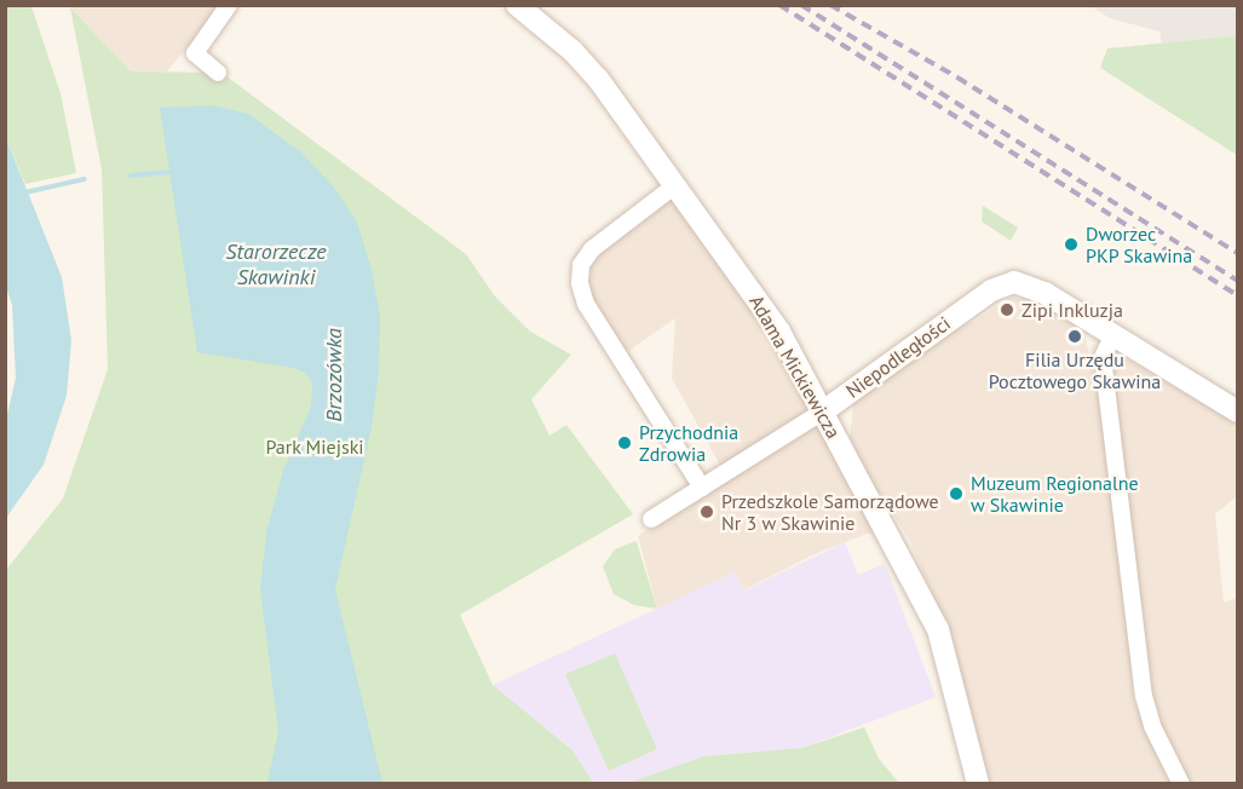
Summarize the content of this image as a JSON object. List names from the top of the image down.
{
  "streets": {
    "main road": ["Niepodległości", "Adama Mickiewicza"]
  },
  "crossings": [
    ["Niepodległości", "Adama Mickiewicza"]
  ],
  "water": ["Starorzecze Skawinki", "Brzozówka"],
  "parks": ["Park Miejski"],
  "places": [
    "Dworzec PKP Skawina",
    "Zipi Inkluzja",
    "Filia Urzędu Pocztowego Skawina",
    "Przychodnia Zdrowia",
    "Muzeum Regionalne w Skawinie",
    "Przedszkole Samorządowe Nr 3 w Skawinie"
  ]
}
